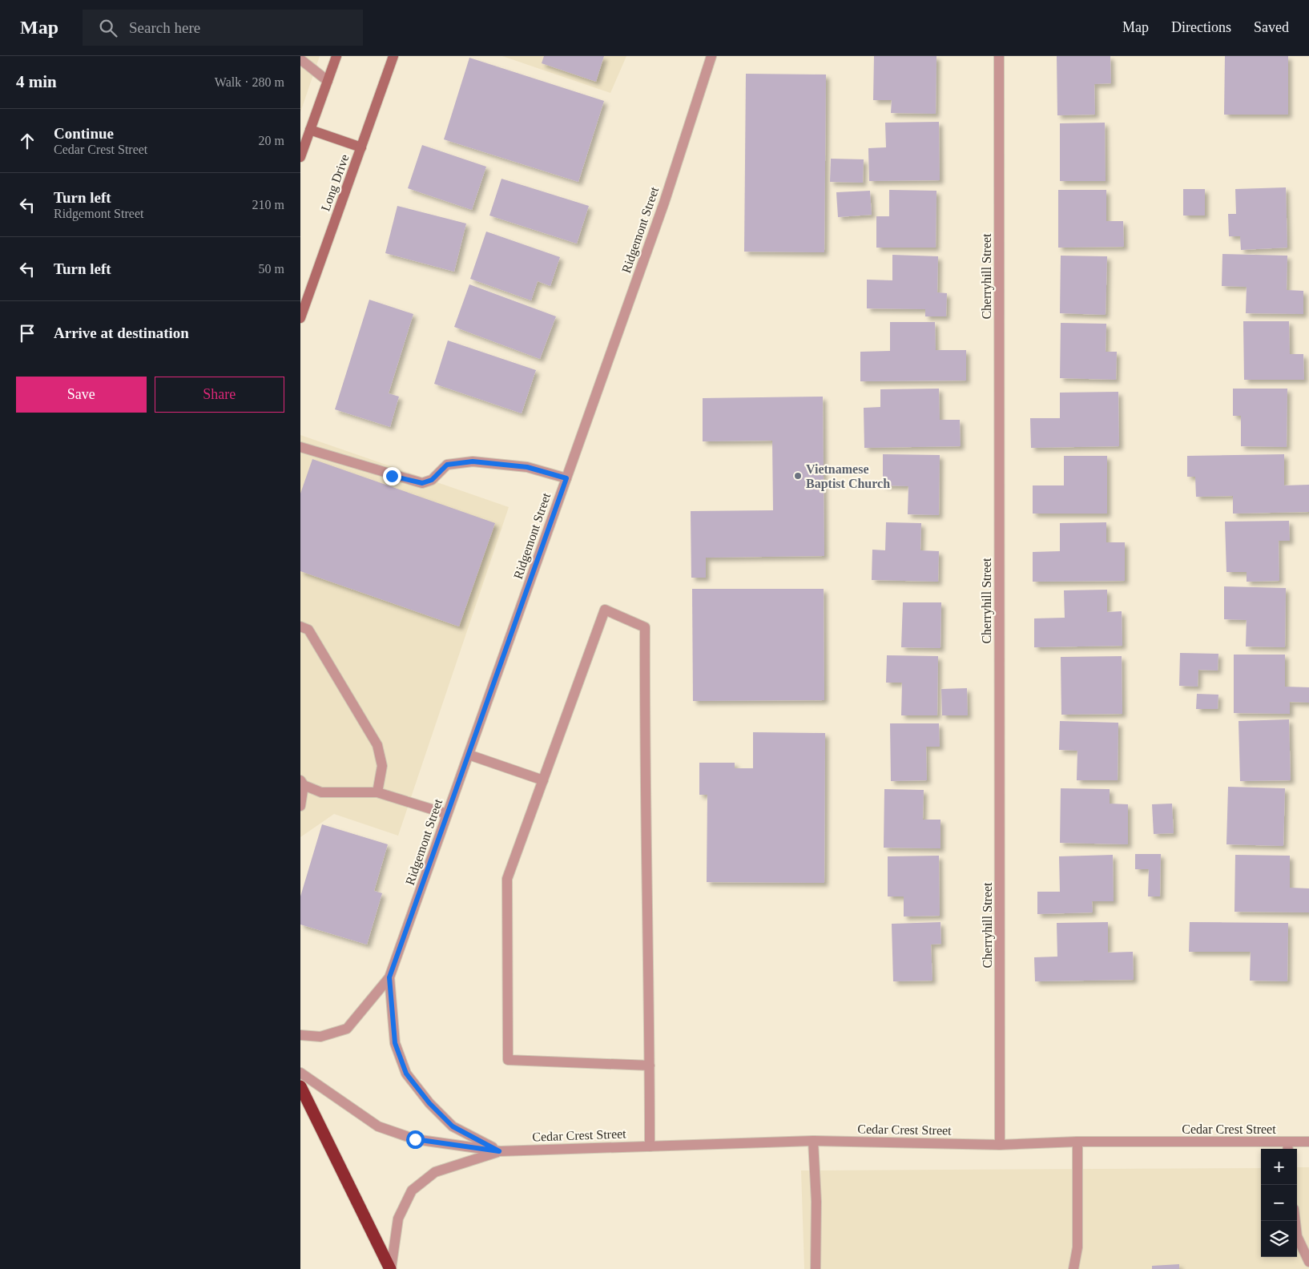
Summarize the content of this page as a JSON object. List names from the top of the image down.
{
  "streets": {
    "main road": ["Long Drive"],
    "street": ["Ridgemont Street", "Cherryhill Street", "Cedar Crest Street"]
  },
  "crossings": [
    ["Ridgemont Street", "Cedar Crest Street"],
    ["Cherryhill Street", "Cedar Crest Street"]
  ],
  "places": ["Vietnamese Baptist Church"],
  "page": {
    "header": "Map",
    "search": "Search here",
    "nav": ["Map", "Directions", "Saved"],
    "heading": ["4 min", "Walk · 280 m"],
    "list": [
      ["Continue", "Cedar Crest Street", "20 m"],
      ["Turn left", "Ridgemont Street", "210 m"],
      ["Turn left", "50 m"],
      "Arrive at destination"
    ],
    "buttons": ["Save", "Share"],
    "map_buttons": ["+", "−"]
  }
}
